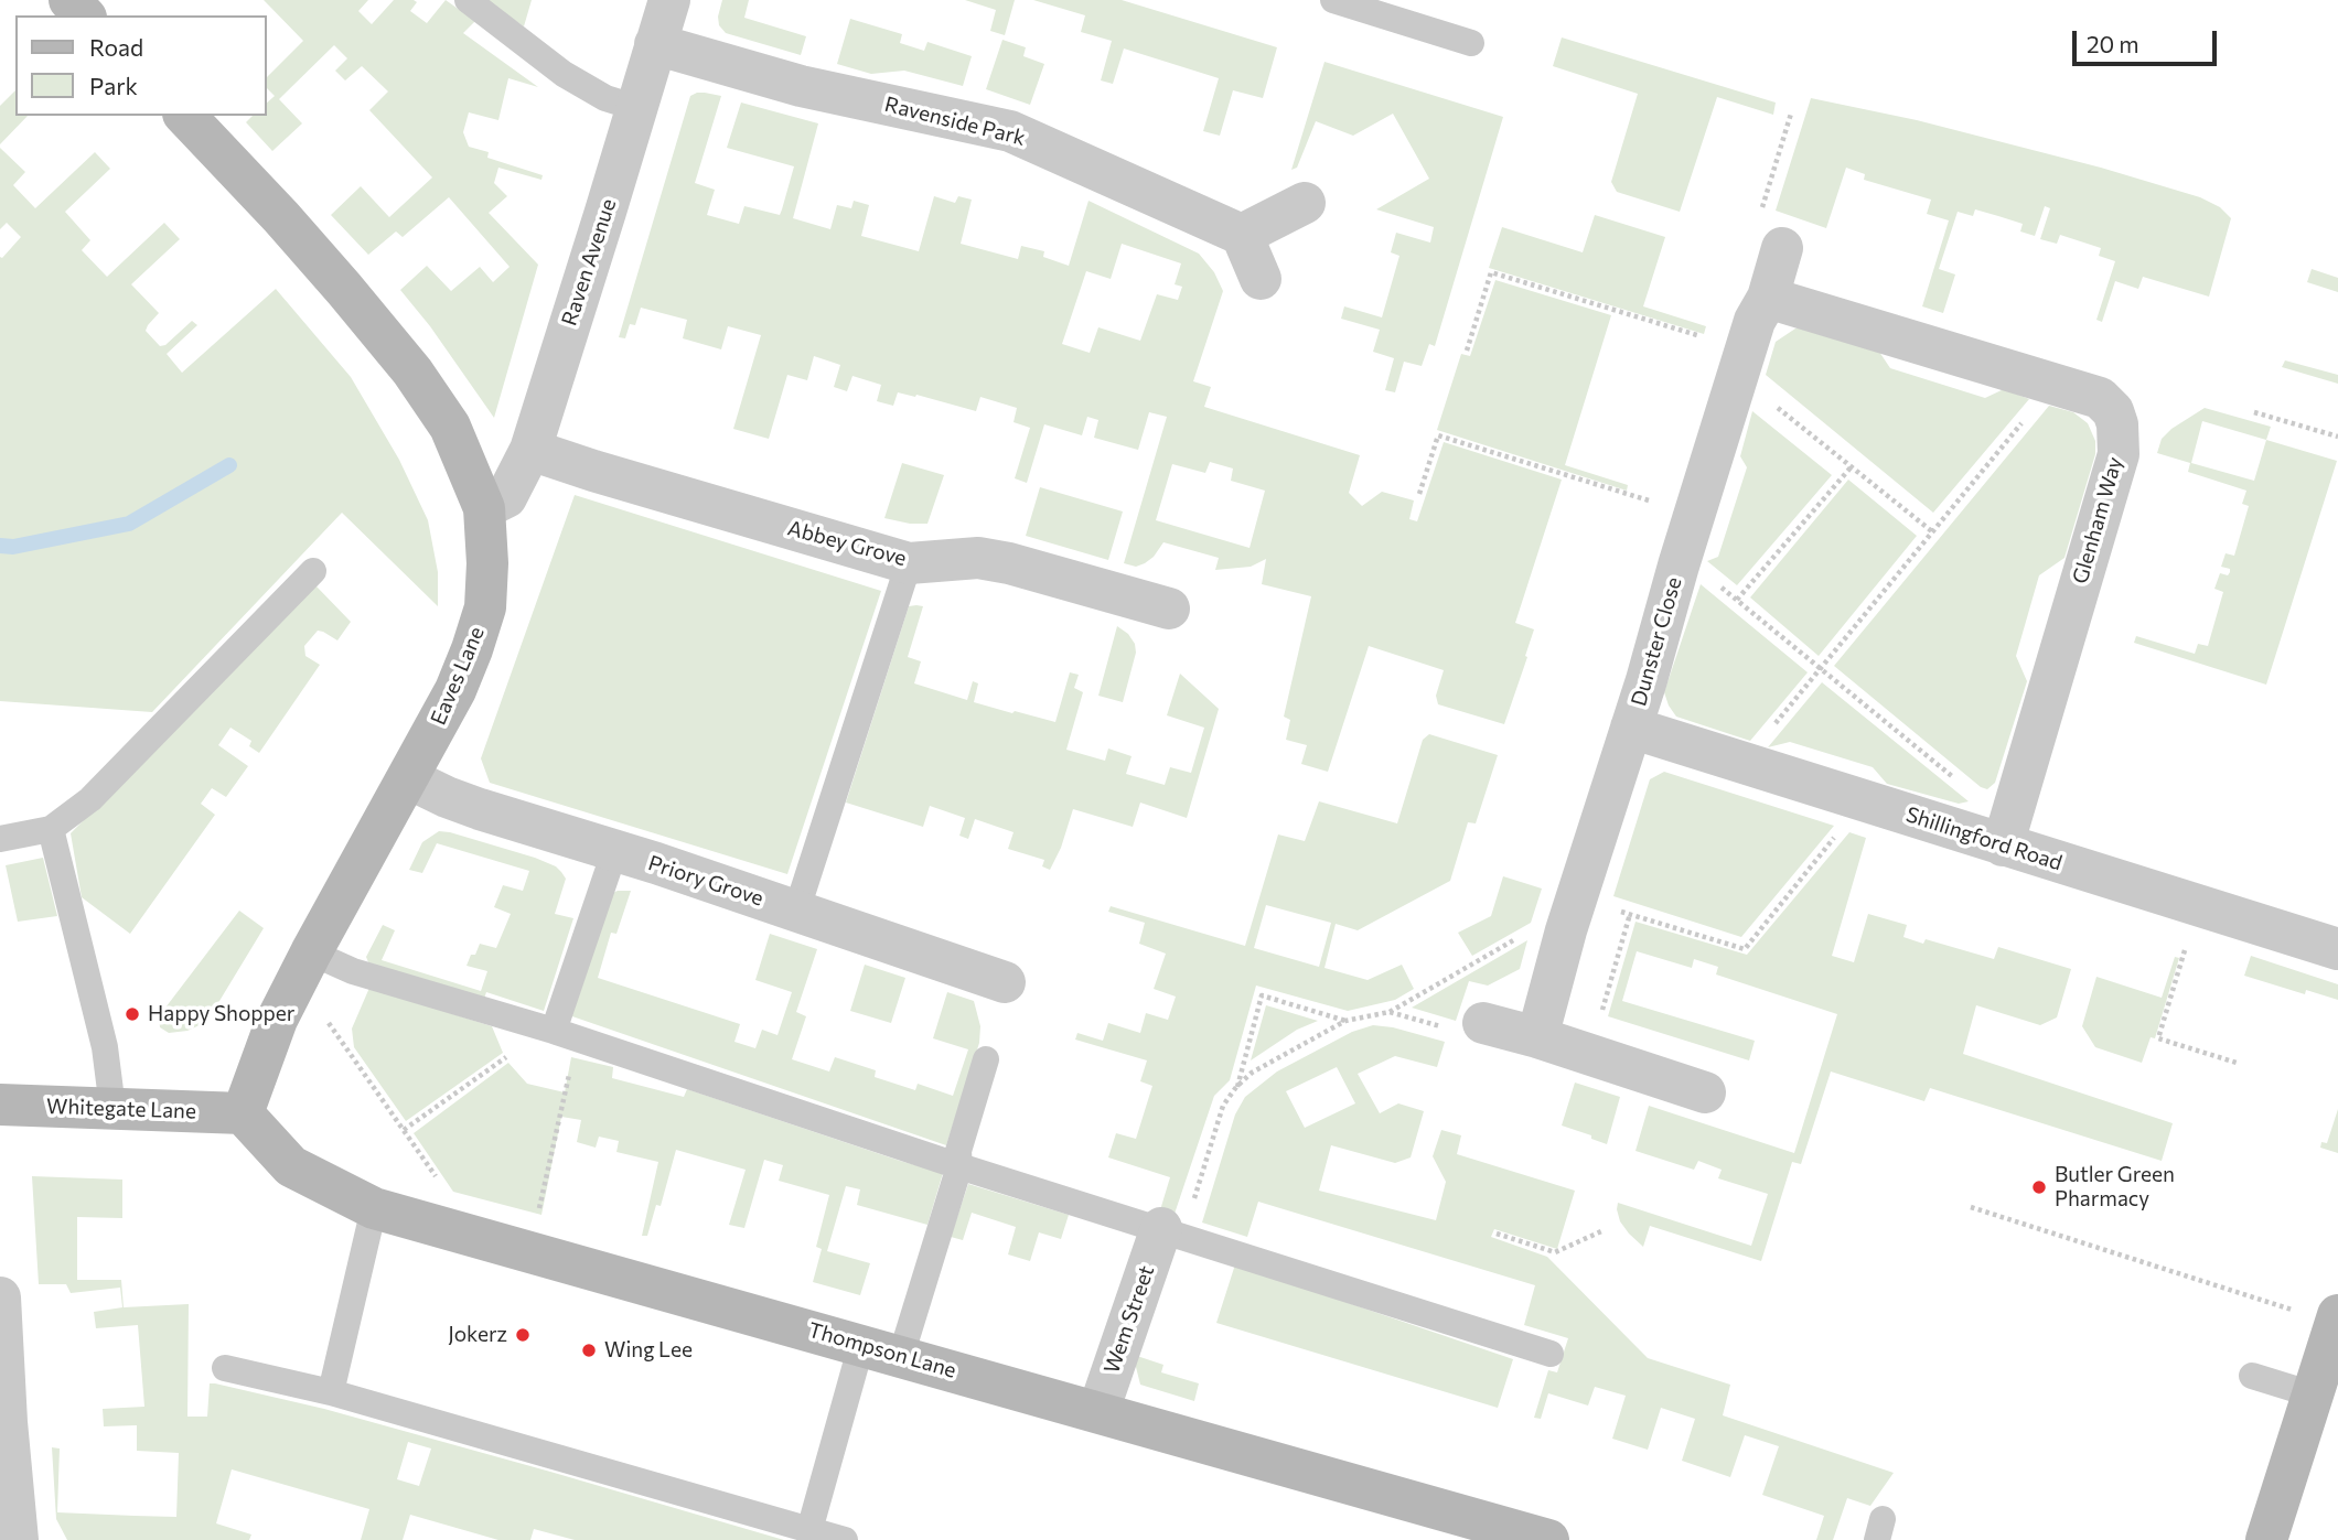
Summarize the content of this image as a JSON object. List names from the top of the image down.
{
  "streets": {
    "main road": ["Eaves Lane", "Whitegate Lane", "Thompson Lane"],
    "street": [
      "Ravenside Park",
      "Raven Avenue",
      "Glenham Way",
      "Abbey Grove",
      "Dunster Close",
      "Shillingford Road",
      "Priory Grove",
      "Wem Street"
    ]
  },
  "crossings": [
    ["Ravenside Park", "Raven Avenue"],
    ["Raven Avenue", "Abbey Grove"],
    ["Raven Avenue", "Eaves Lane"],
    ["Glenham Way", "Dunster Close"],
    ["Glenham Way", "Shillingford Road"],
    ["Dunster Close", "Shillingford Road"],
    ["Eaves Lane", "Priory Grove"],
    ["Eaves Lane", "Whitegate Lane"],
    ["Eaves Lane", "Thompson Lane"],
    ["Whitegate Lane", "Thompson Lane"],
    ["Wem Street", "Thompson Lane"]
  ],
  "places": [
    "Happy Shopper",
    "Butler Green Pharmacy",
    "Jokerz",
    "Wing Lee"
  ],
  "legend": ["Road", "Park"],
  "scale_bar": "20 m"
}
